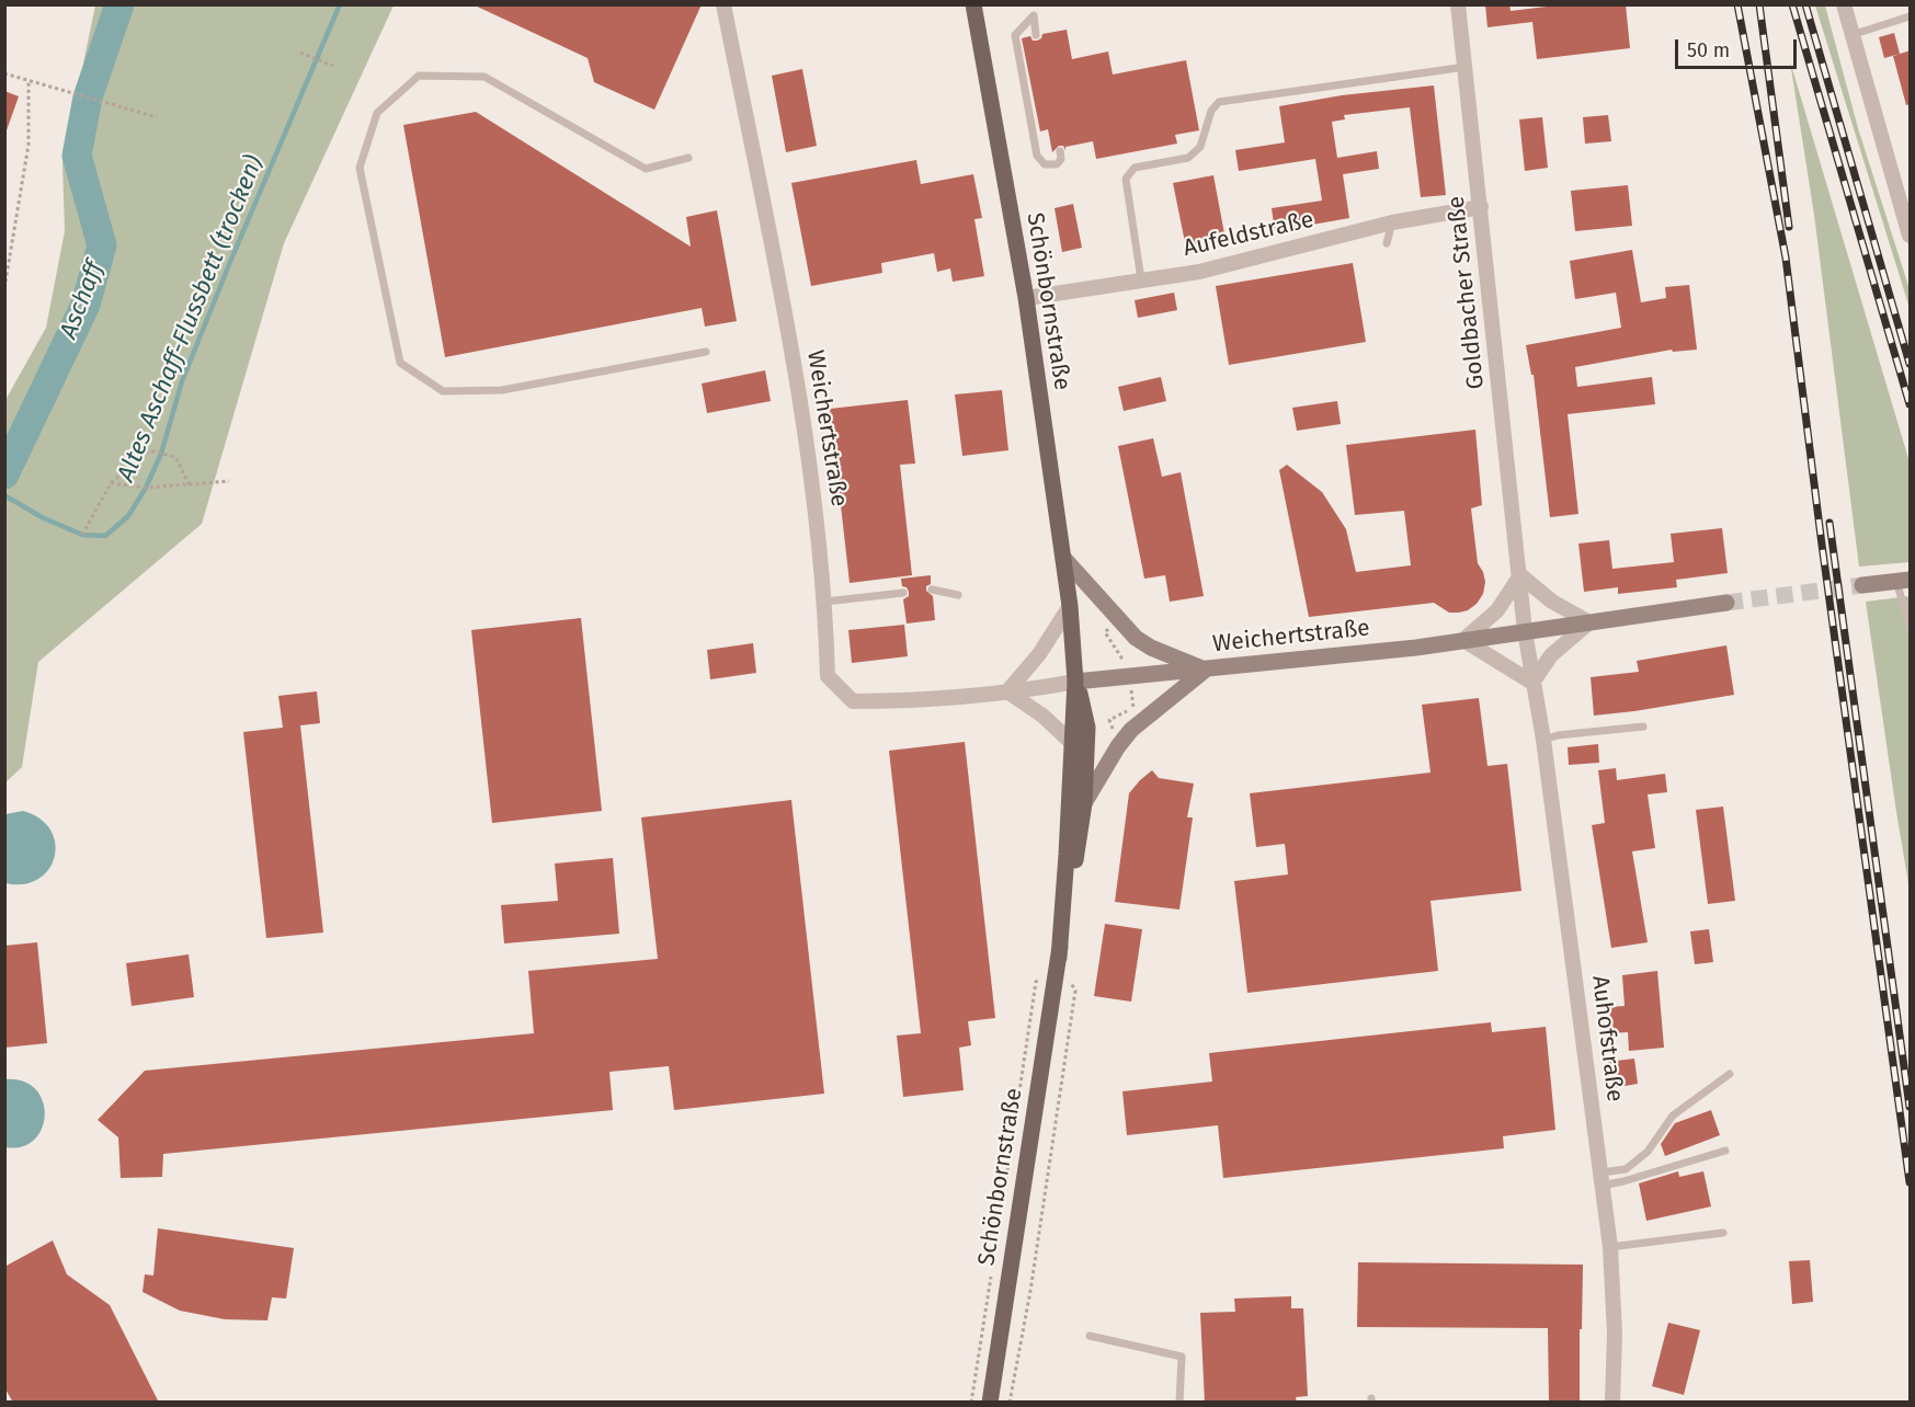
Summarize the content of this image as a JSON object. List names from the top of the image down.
{
  "streets": {
    "main road": ["Schönbornstraße", "Weichertstraße"],
    "street": ["Aufeldstraße", "Goldbacher Straße", "Auhofstraße"]
  },
  "crossings": [
    ["Aufeldstraße", "Goldbacher Straße"],
    ["Aufeldstraße", "Schönbornstraße"],
    ["Goldbacher Straße", "Weichertstraße"],
    ["Goldbacher Straße", "Auhofstraße"],
    ["Schönbornstraße", "Weichertstraße"],
    ["Weichertstraße", "Auhofstraße"]
  ],
  "water": ["Aschaff", "Altes Aschaff-Flussbett (trocken)"],
  "scale_bar": "50 m"
}
